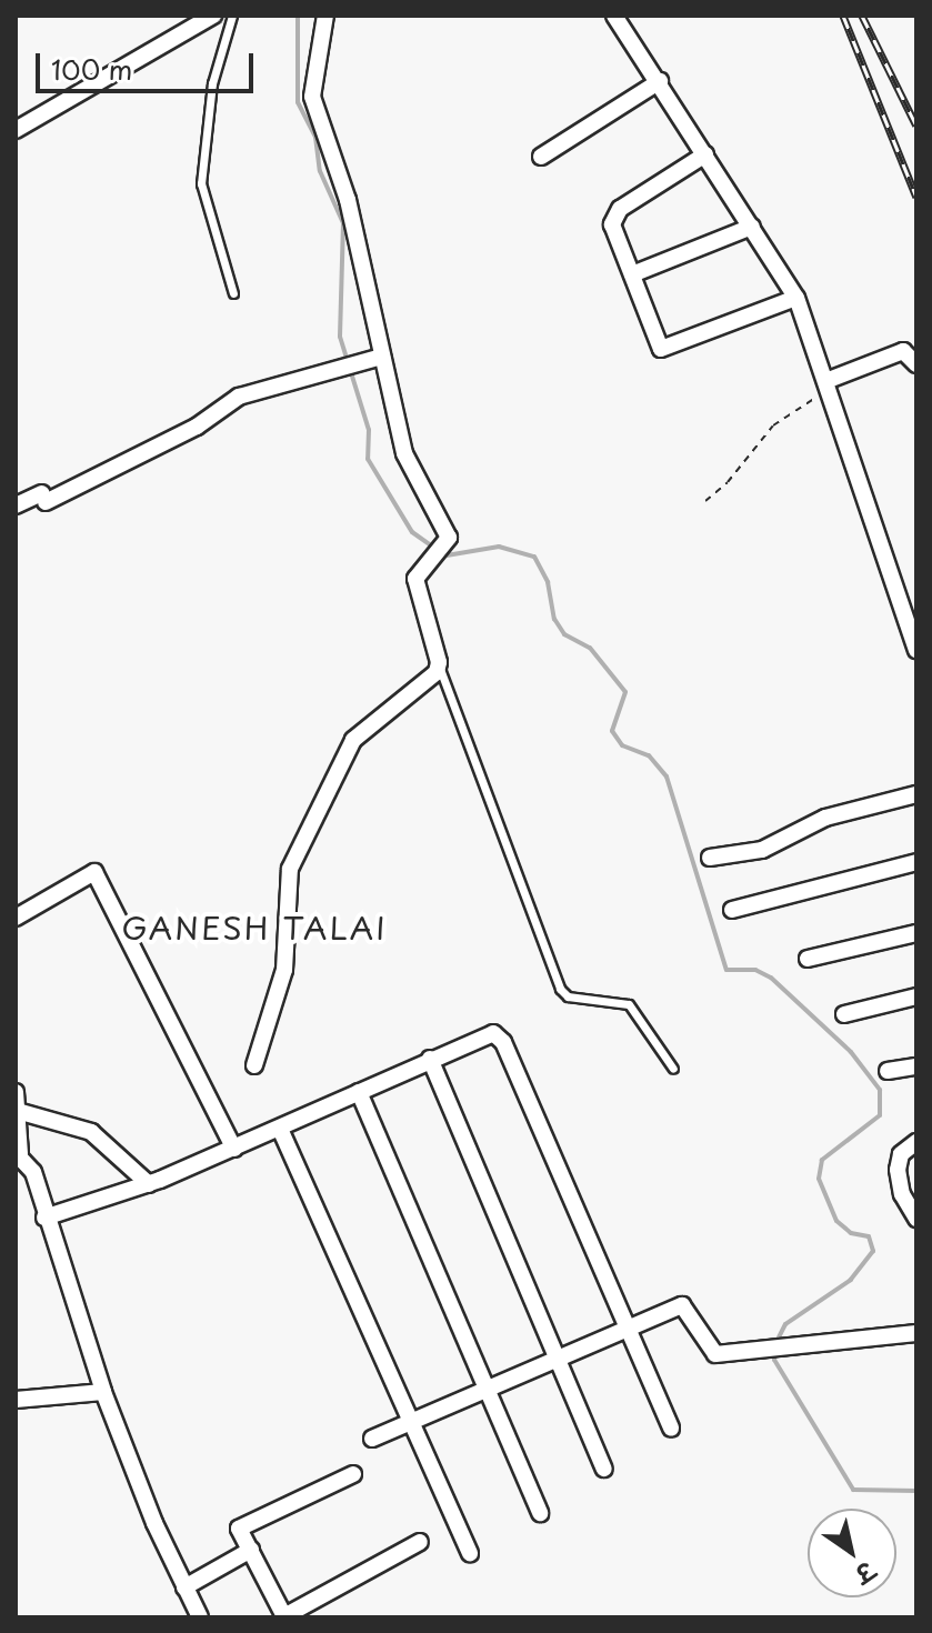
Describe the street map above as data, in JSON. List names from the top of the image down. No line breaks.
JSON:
{"districts":["GANESH TALAI"],"scale_bar":"100 m","north":"bottom right"}
